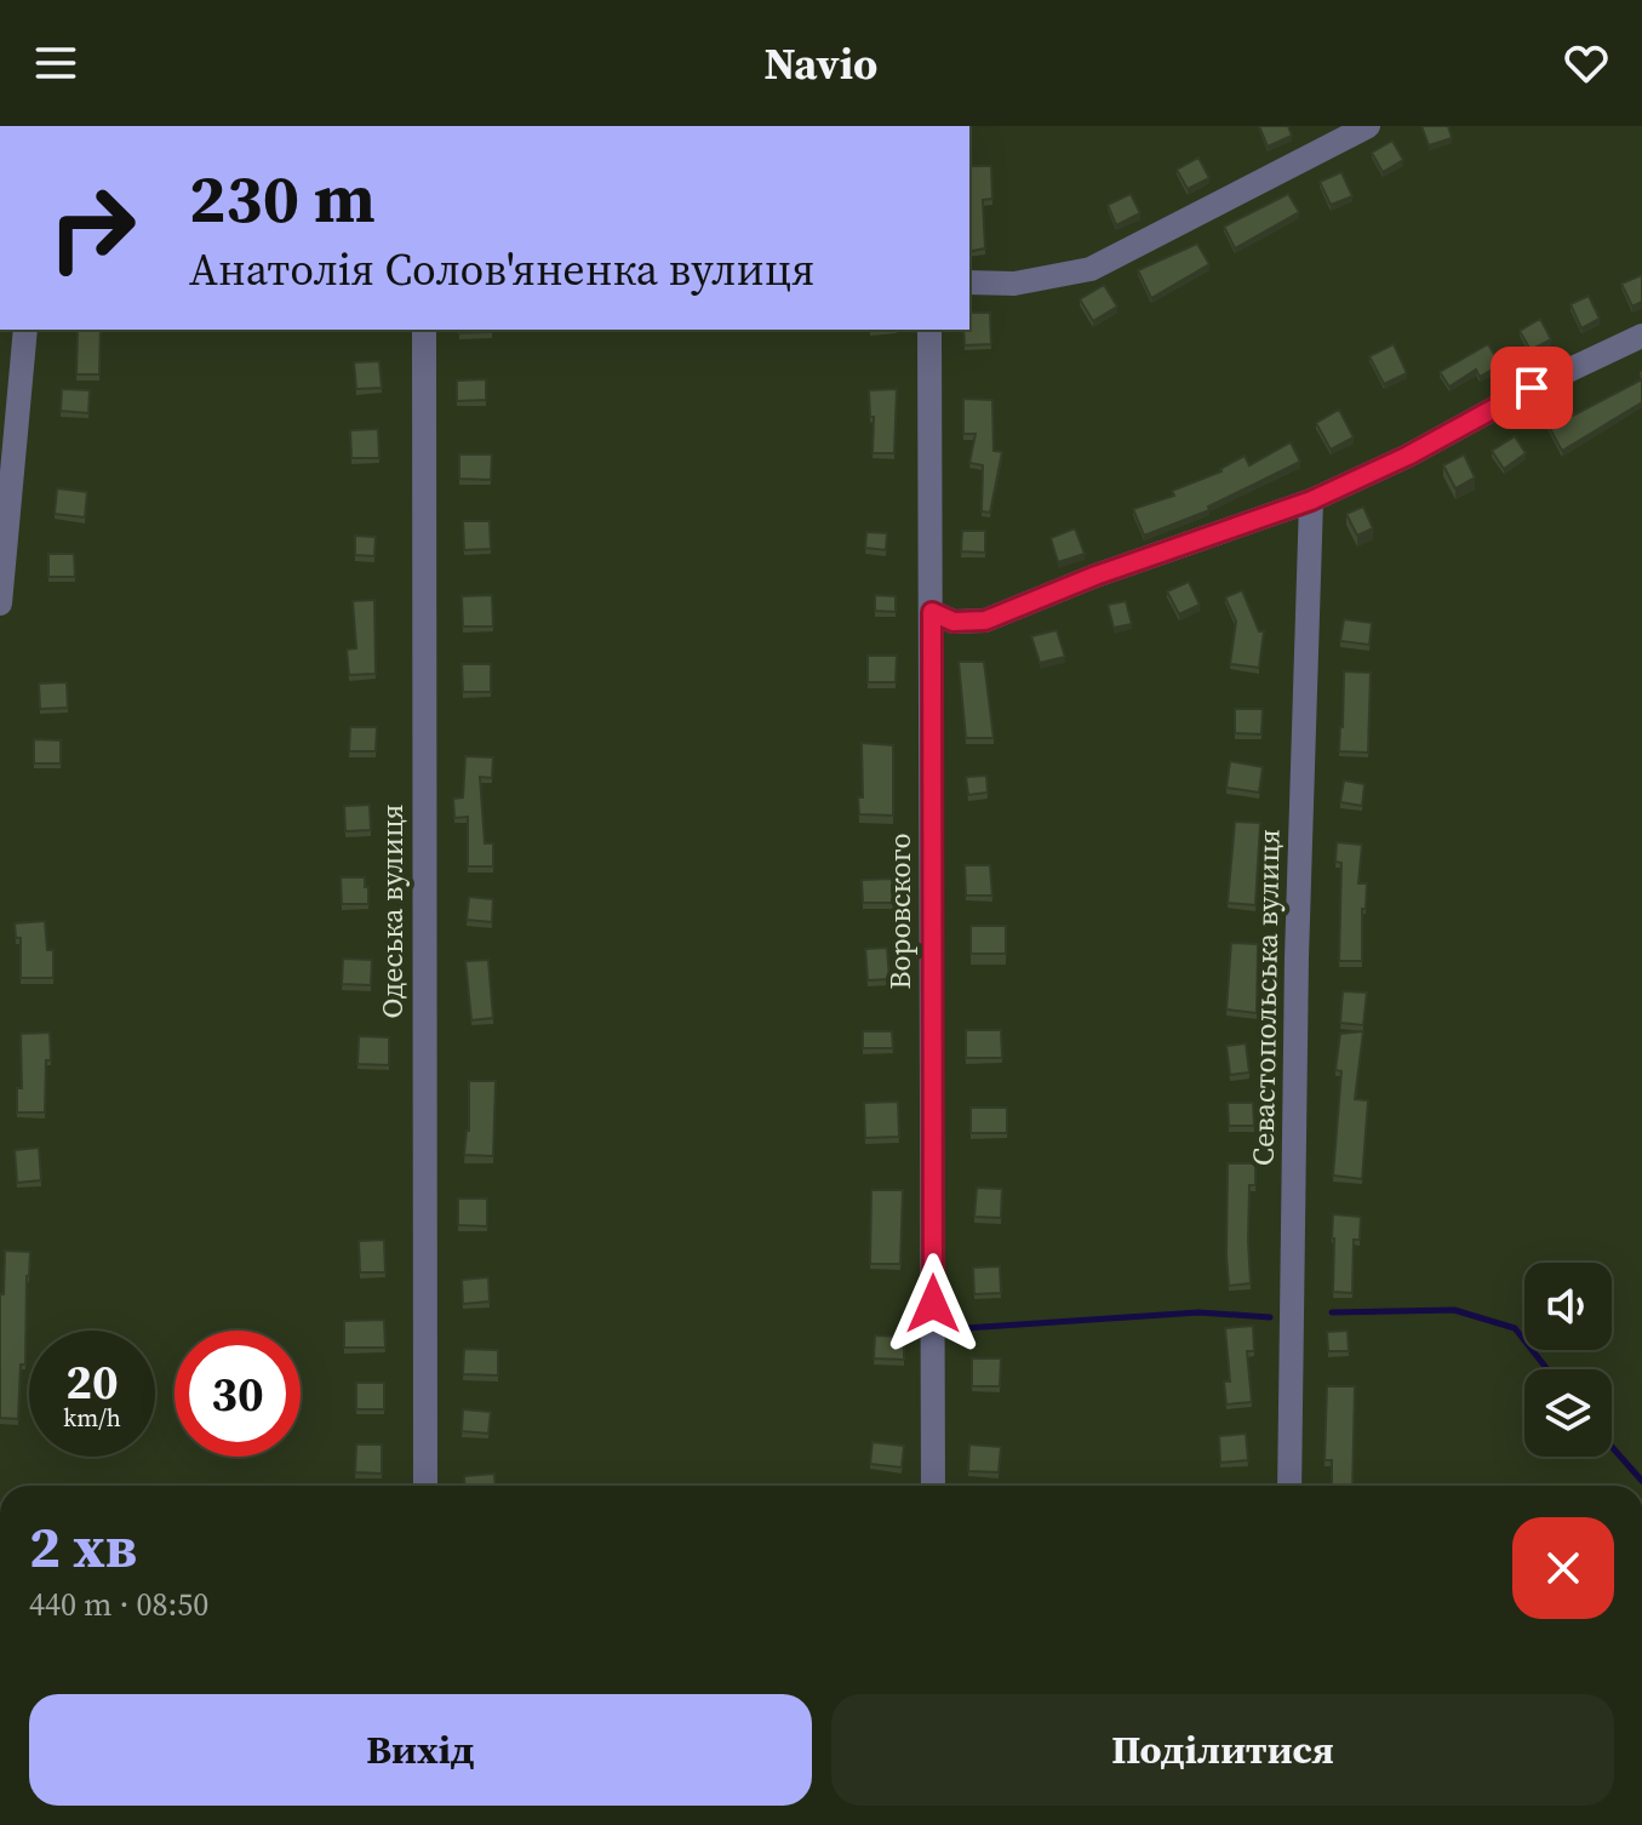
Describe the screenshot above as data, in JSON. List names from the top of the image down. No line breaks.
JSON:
{"streets":{"street":["Одеська вулиця","Воровского","Севастопольська вулиця"]},"page":{"header":"Navio","turn":["230 m","Анатолія Солов'яненка вулиця"],"speed":"20 km/h","limit":"30","heading":["2 хв","440 m · 08:50"],"buttons":["Вихід","Поділитися"]}}
